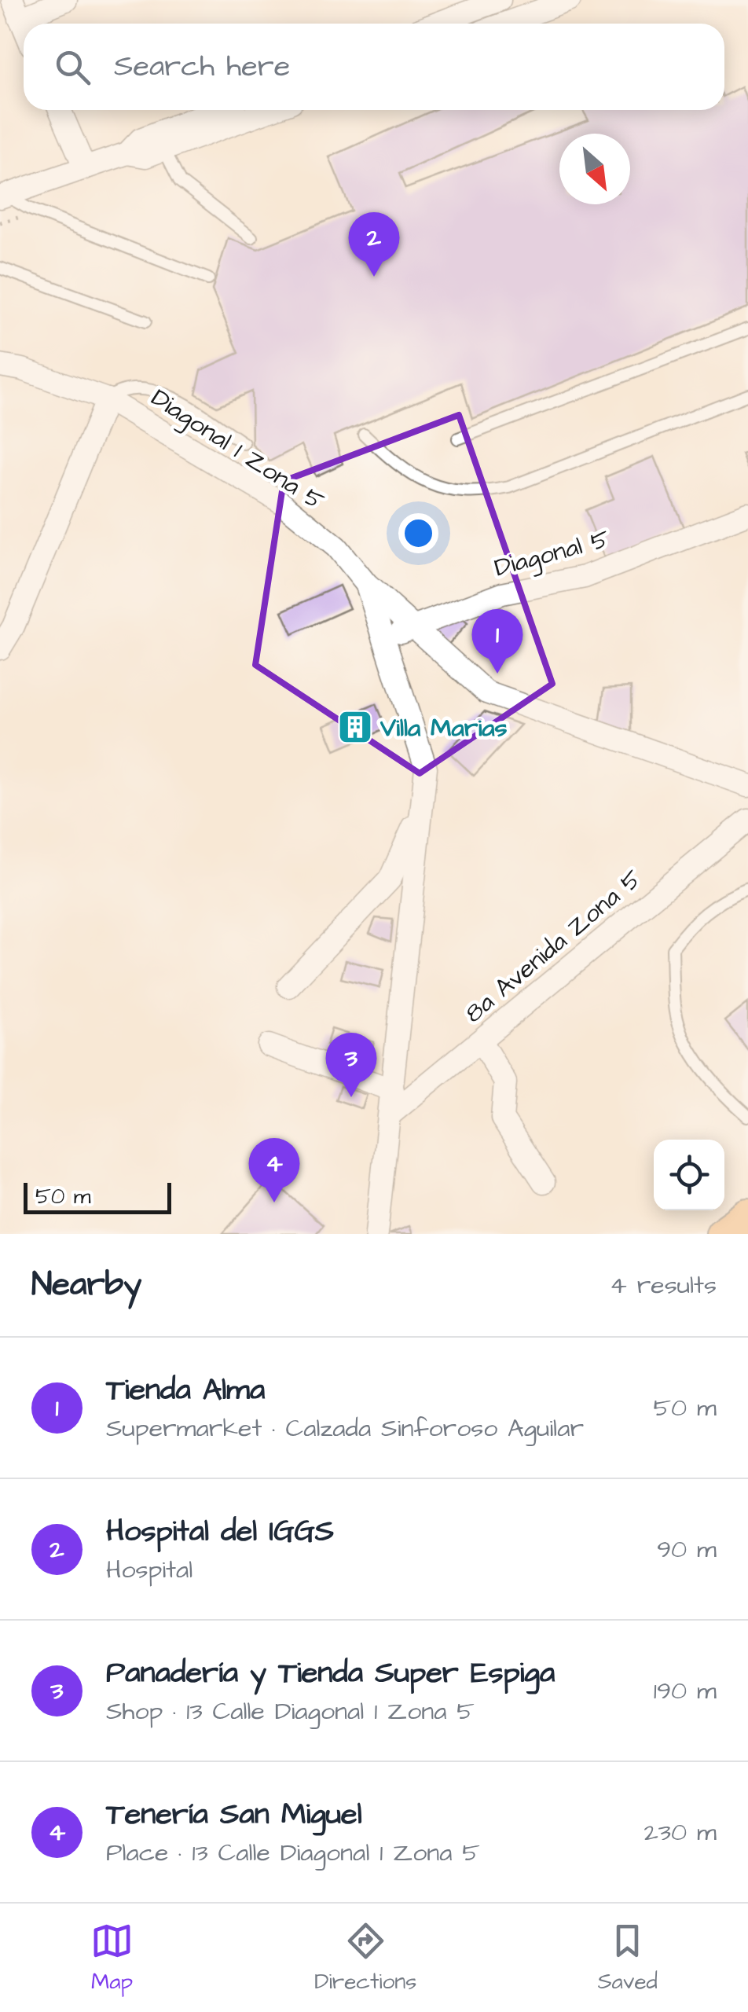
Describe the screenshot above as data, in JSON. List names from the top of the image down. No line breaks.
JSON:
{"streets":{"street":["Diagonal 1 Zona 5","Diagonal 5","8a Avenida Zona 5"]},"places":{"building":["Villa Marias"]},"scale_bar":"50 m","north":"bottom right","page":{"search":"Search here","pins":["2","1","3","4"],"scale":"50 m","heading":["Nearby","4 results"],"list":[{"mark":"1","name":"Tienda Alma","note":"Supermarket · Calzada Sinforoso Aguilar","value":"50 m"},{"mark":"2","name":"Hospital del IGGS","note":"Hospital","value":"90 m"},{"mark":"3","name":"Panadería y Tienda Super Espiga","note":"Shop · 13 Calle Diagonal 1 Zona 5","value":"190 m"},{"mark":"4","name":"Tenería San Miguel","note":"Place · 13 Calle Diagonal 1 Zona 5","value":"230 m"}],"nav":["Map","Directions","Saved"]}}
